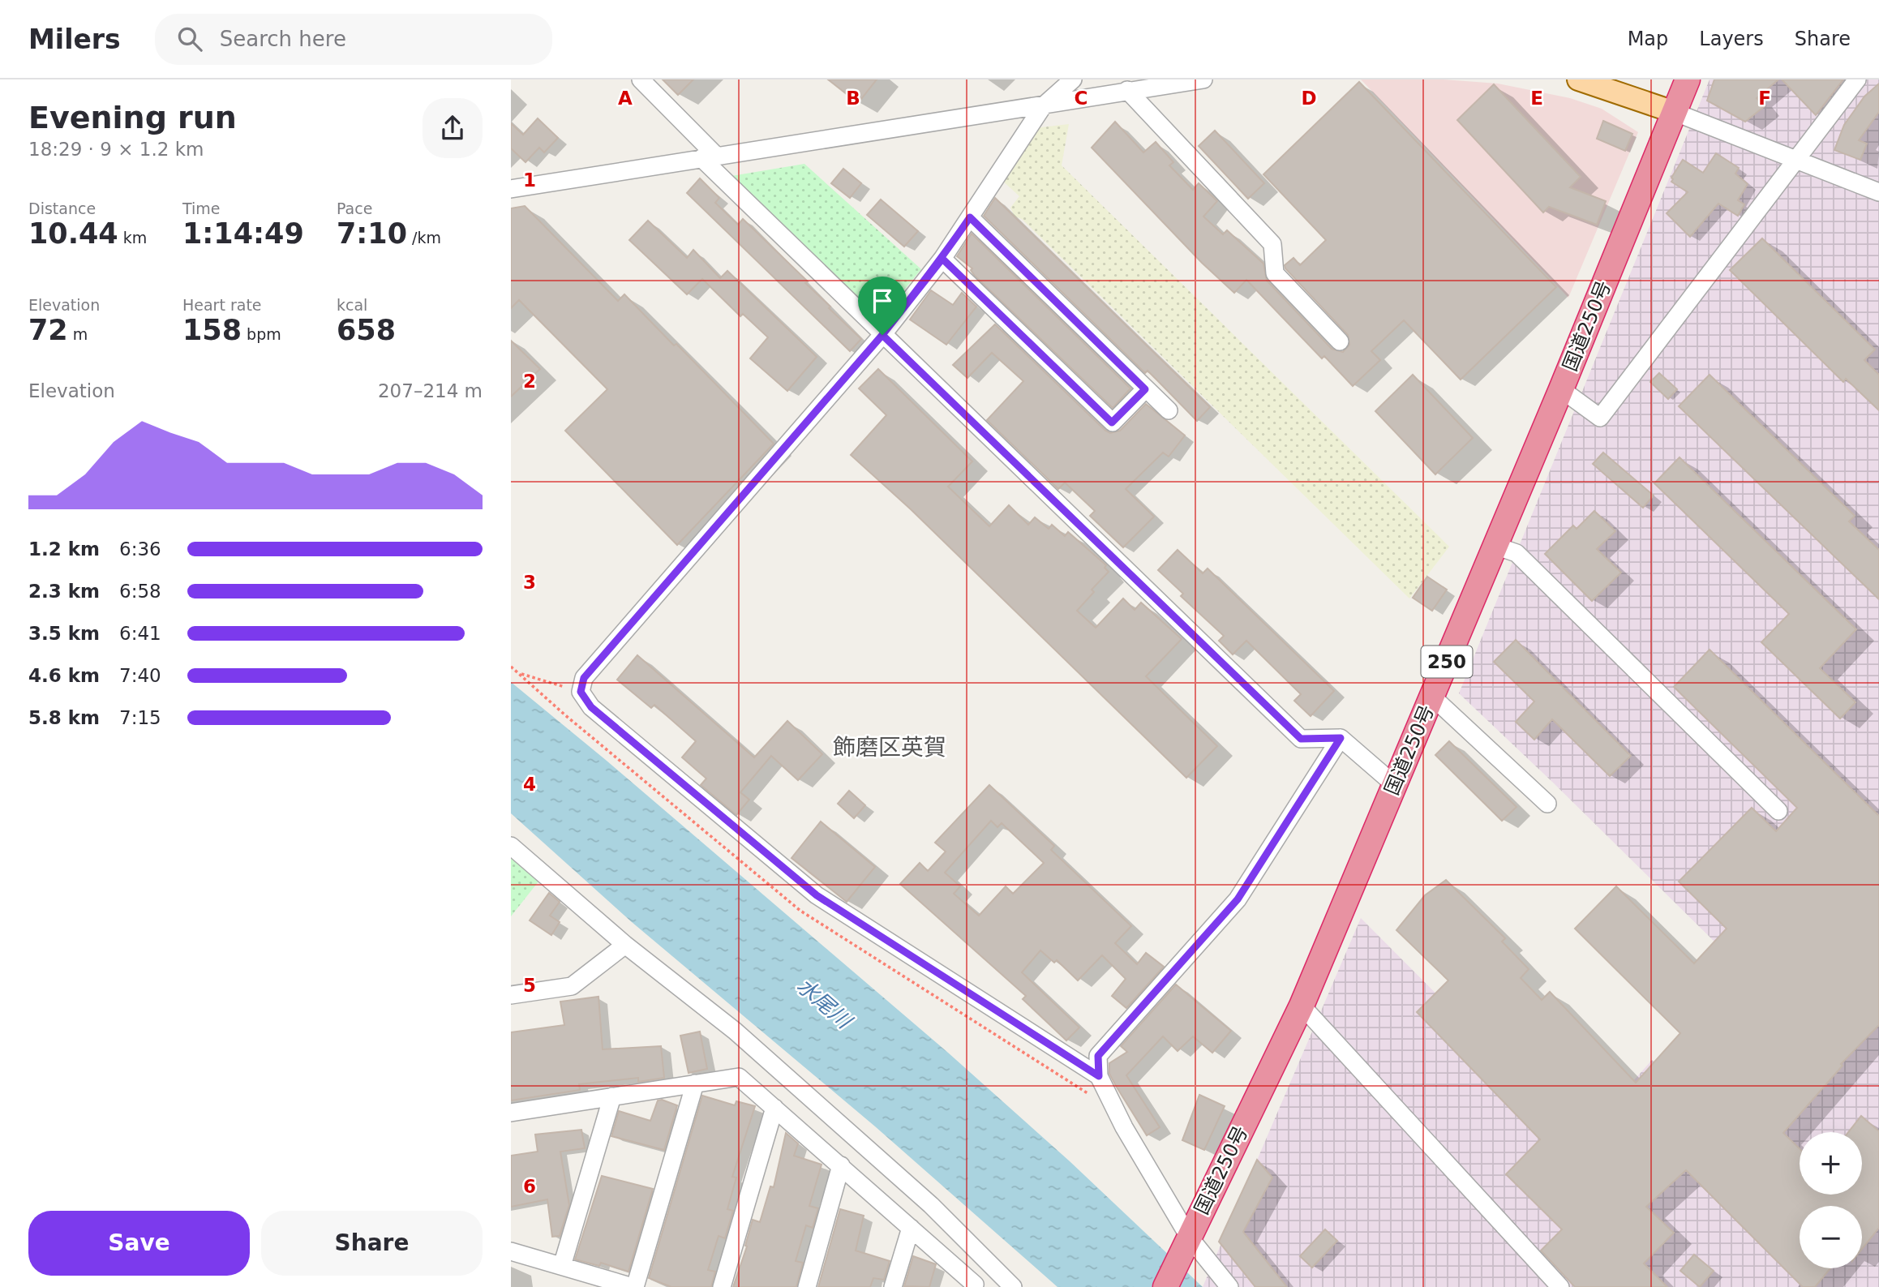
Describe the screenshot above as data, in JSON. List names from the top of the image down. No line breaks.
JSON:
{"streets":{"highway":["国道250号","250"]},"districts":["飾磨区英賀"],"water":["水尾川"],"page":{"header":"Milers","search":"Search here","nav":["Map","Layers","Share"],"heading":["Evening run","18:29 · 9 × 1.2 km"],"stats":[["Distance","10.44 km"],["Time","1:14:49"],["Pace","7:10 /km"],["Elevation","72 m"],["Heart rate","158 bpm"],["kcal","658"]],"chart":["Elevation","207–214 m"],"list":[{"name":"1.2 km","note":"6:36"},{"name":"2.3 km","note":"6:58"},{"name":"3.5 km","note":"6:41"},{"name":"4.6 km","note":"7:40"},{"name":"5.8 km","note":"7:15"}],"map_buttons":["+","−"],"buttons":["Save","Share"]},"grid":{"columns":["A","B","C","D","E","F"],"rows":["1","2","3","4","5","6"]}}
